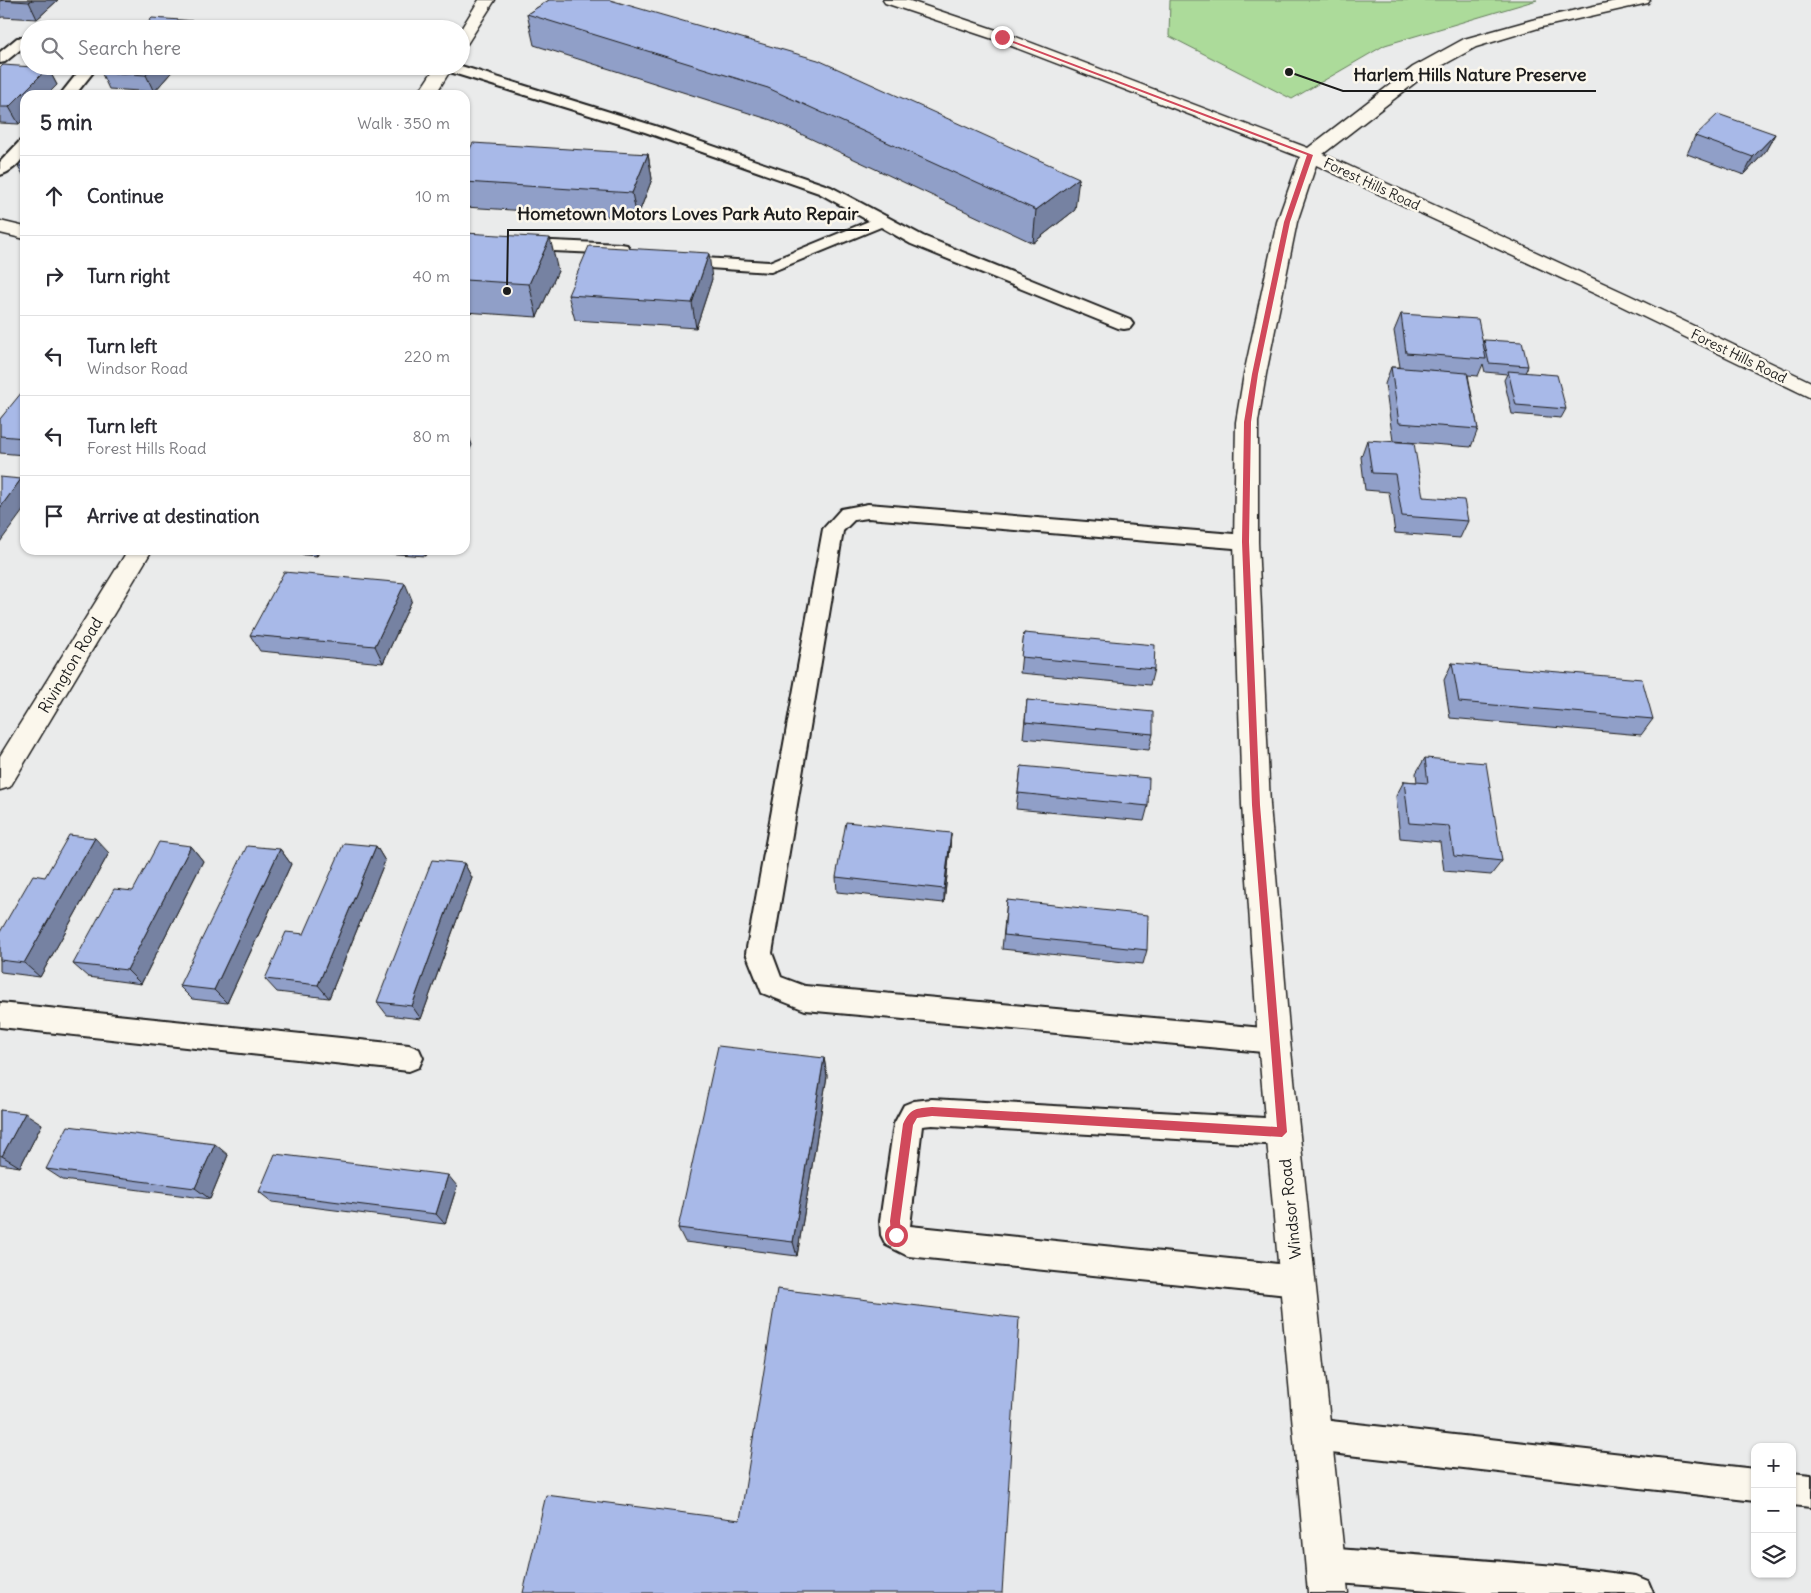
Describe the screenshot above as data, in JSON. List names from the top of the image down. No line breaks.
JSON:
{"streets":{"street":["Forest Hills Road","Rivington Road","Windsor Road"]},"crossings":[["Forest Hills Road","Windsor Road"]],"places":["Harlem Hills Nature Preserve","Hometown Motors Loves Park Auto Repair"],"page":{"search":"Search here","heading":["5 min","Walk · 350 m"],"list":[["Continue","10 m"],["Turn right","40 m"],["Turn left","Windsor Road","220 m"],["Turn left","Forest Hills Road","80 m"],"Arrive at destination"],"map_buttons":["+","−"]}}
